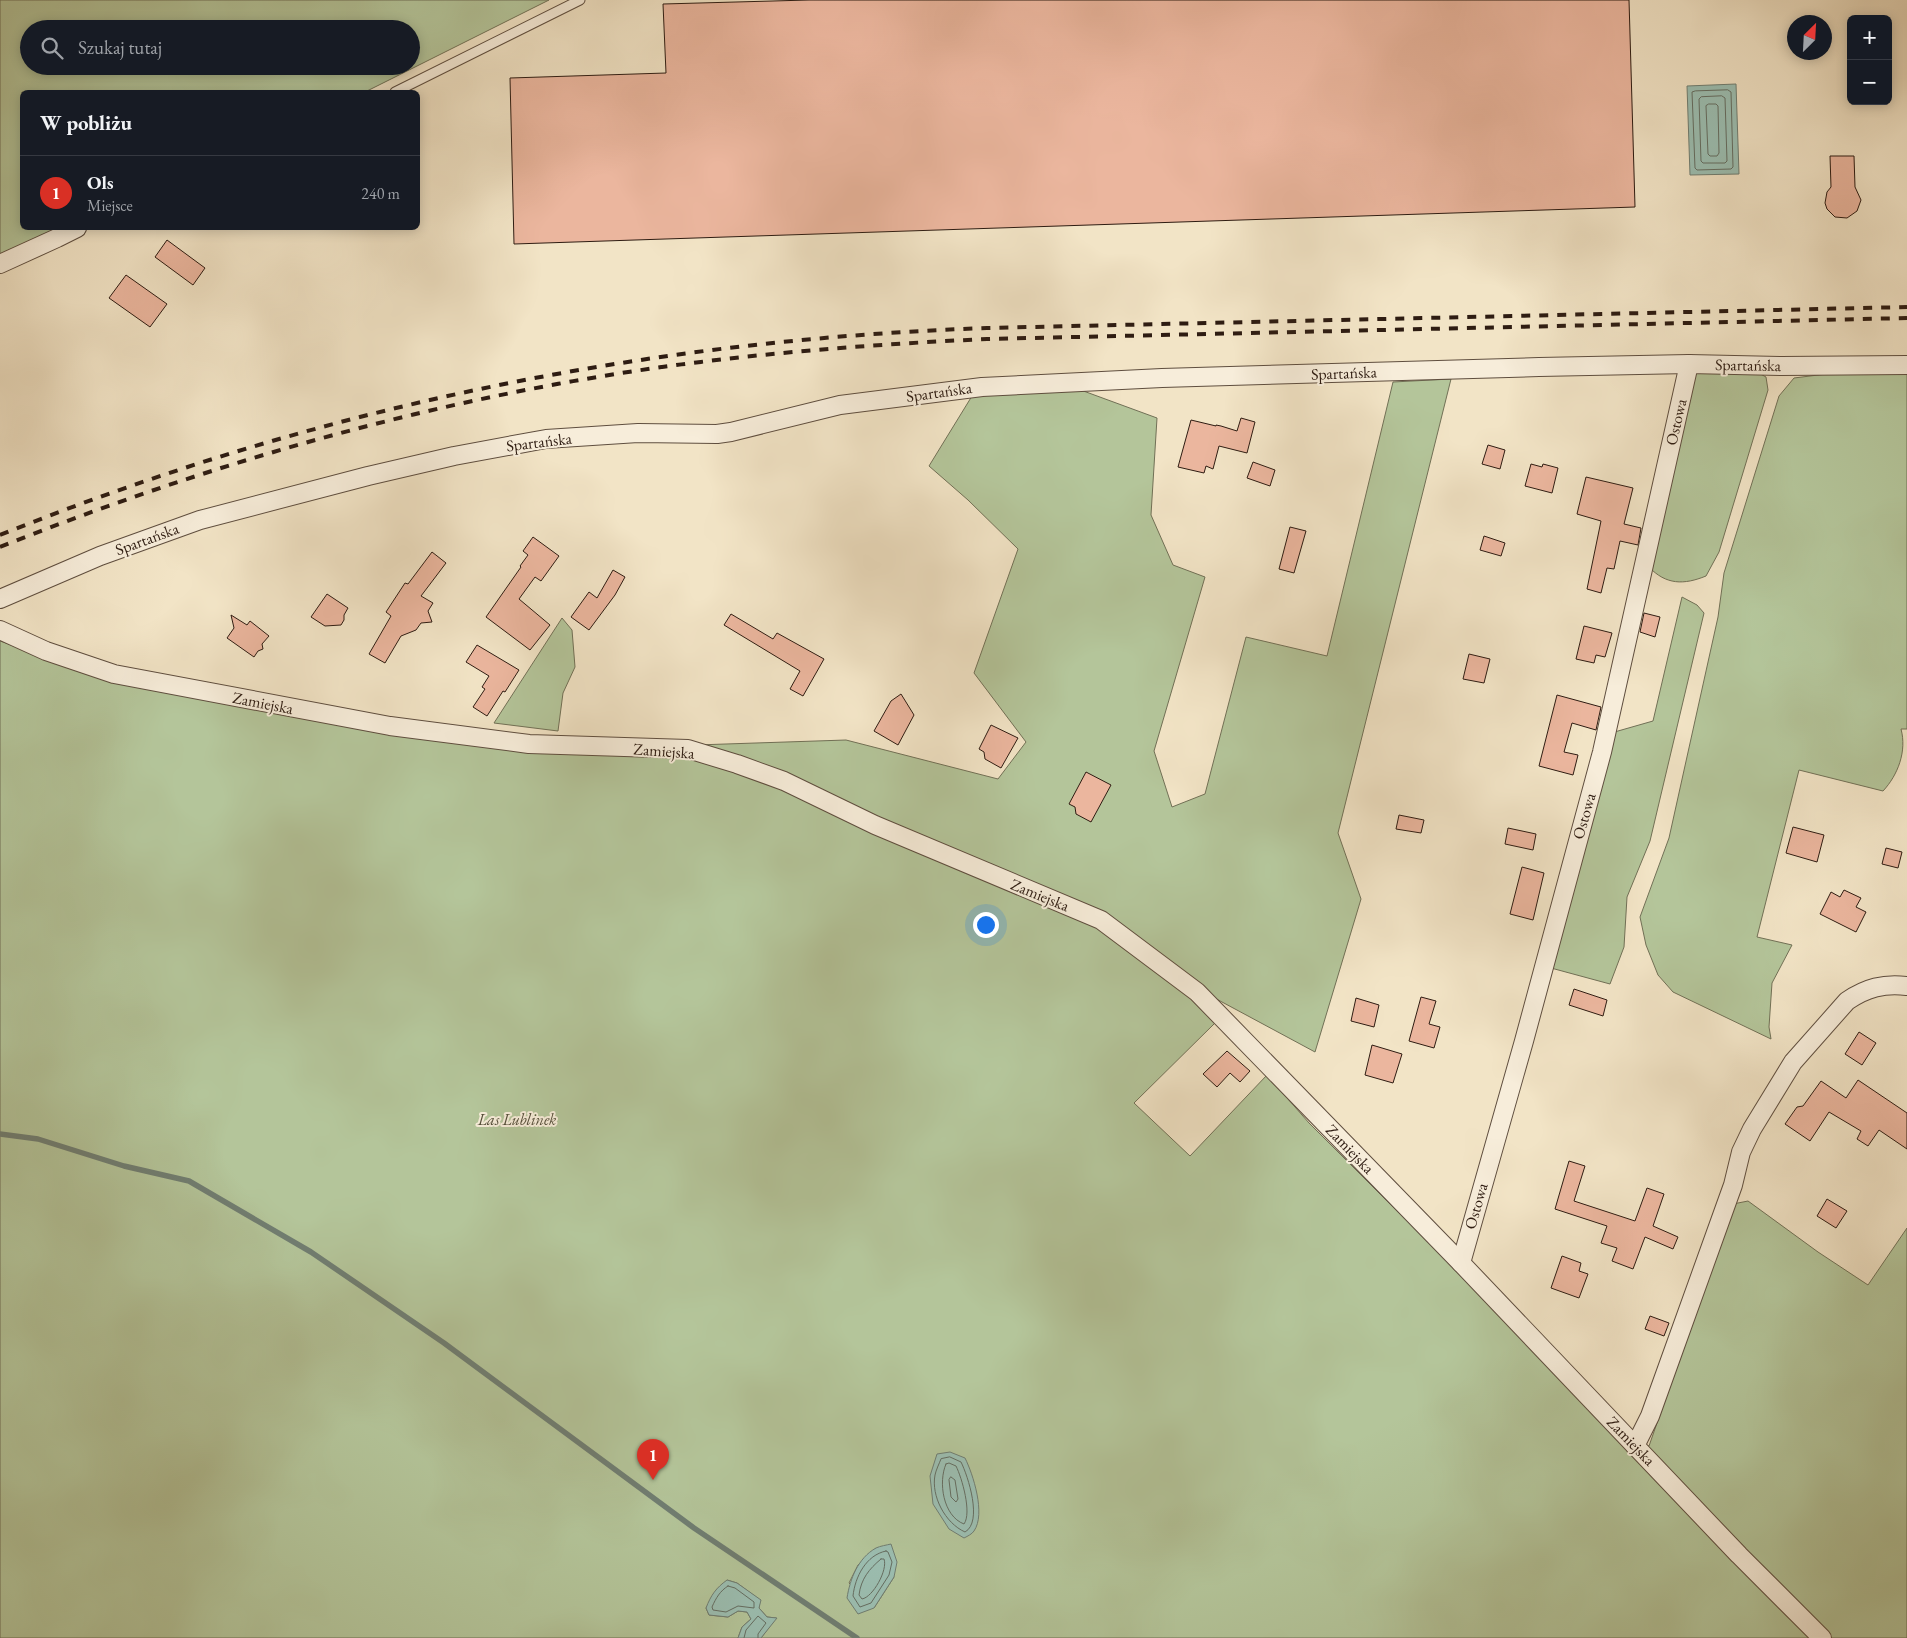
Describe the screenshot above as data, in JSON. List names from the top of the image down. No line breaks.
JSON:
{"streets":{"street":["Spartańska","Ostowa","Zamiejska"]},"crossings":[["Spartańska","Ostowa"],["Ostowa","Zamiejska"]],"parks":["Las Lublinek"],"north":"top right","page":{"map_buttons":["+","−"],"search":"Szukaj tutaj","heading":"W pobliżu","list":[{"mark":"1","name":"Ols","note":"Miejsce","value":"240 m"}],"pins":"1"}}
